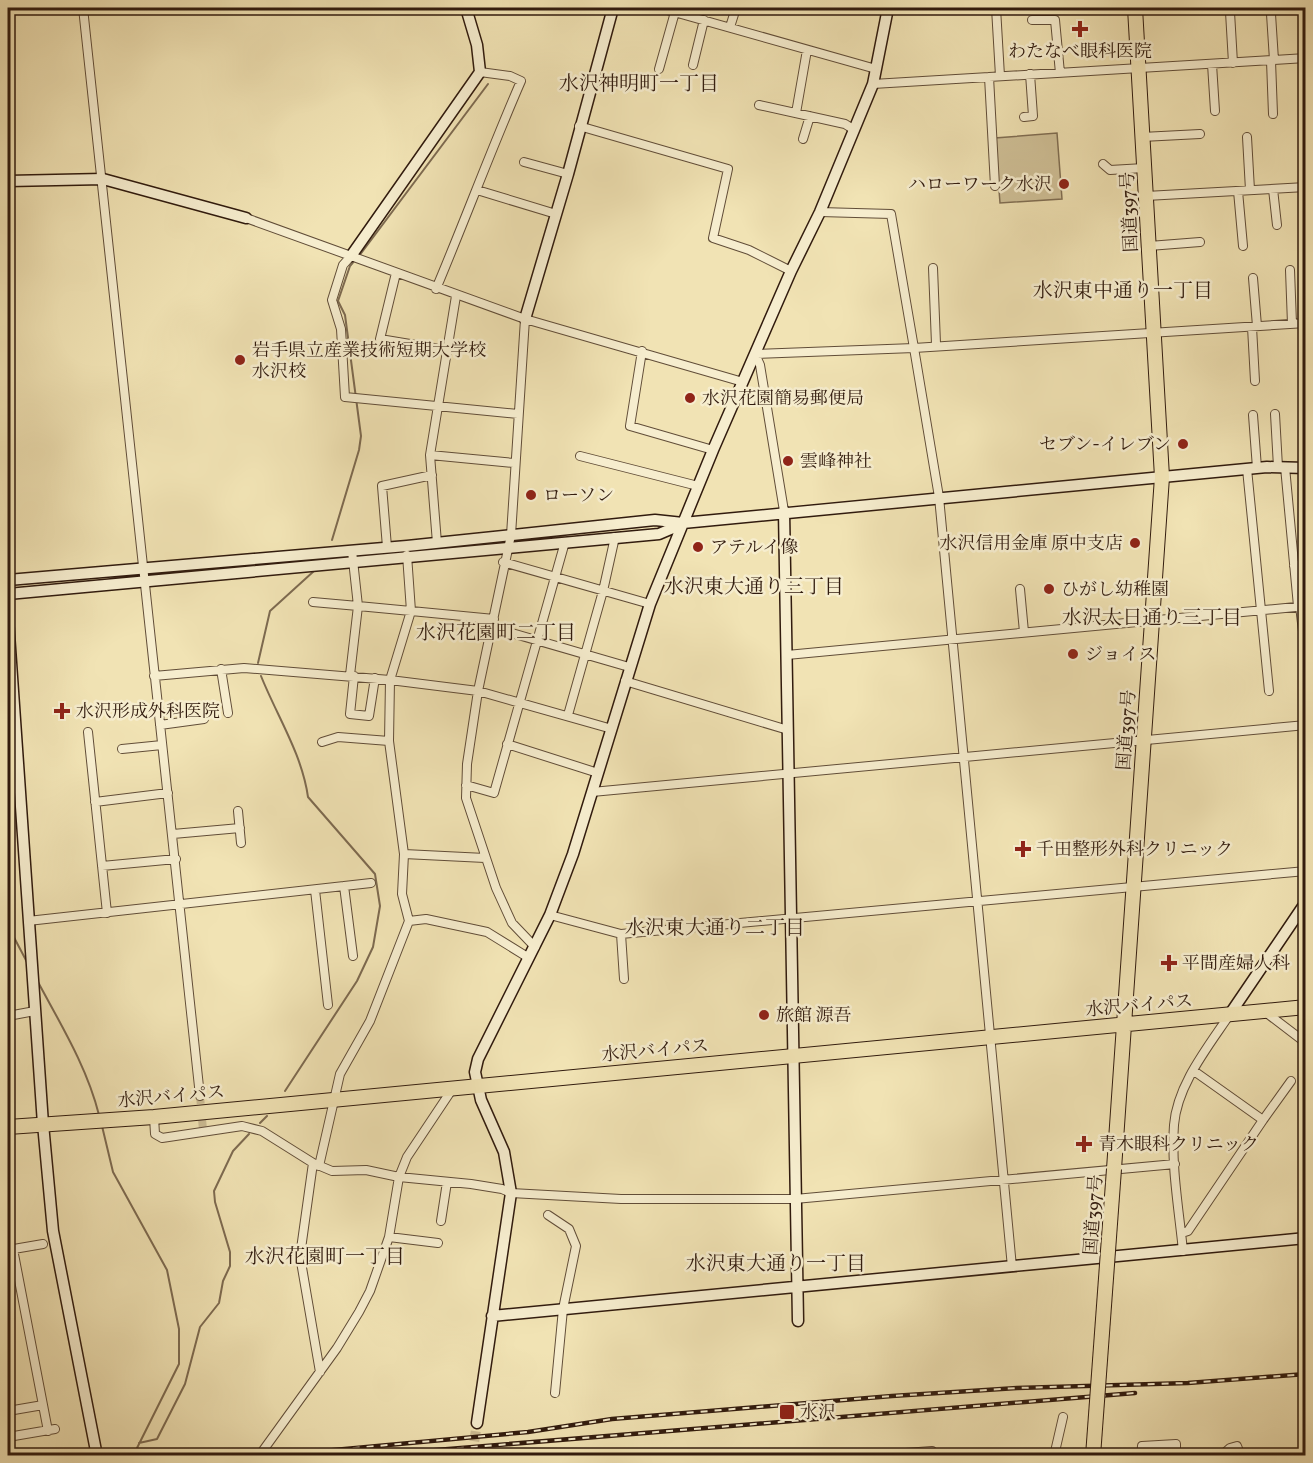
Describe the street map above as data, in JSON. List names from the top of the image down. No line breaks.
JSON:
{"streets":{"highway":["国道397号","水沢バイパス"]},"crossings":[["国道397号","水沢バイパス"]],"districts":["水沢神明町一丁目","水沢東中通り一丁目","水沢東大通り三丁目","水沢太日通り三丁目","水沢花園町二丁目","水沢東大通り二丁目","水沢花園町一丁目","水沢東大通り一丁目"],"places":{"health":["わたなべ眼科医院","水沢形成外科医院","千田整形外科クリニック","平間産婦人科","青木眼科クリニック"],"other":["ハローワーク水沢","岩手県立産業技術短期大学校 水沢校","水沢花園簡易郵便局","セブン-イレブン","雲峰神社","ローソン","水沢信用金庫 原中支店","アテルイ像","ひがし幼稚園","ジョイス","旅館 源吾"],"transit":["水沢"]}}
